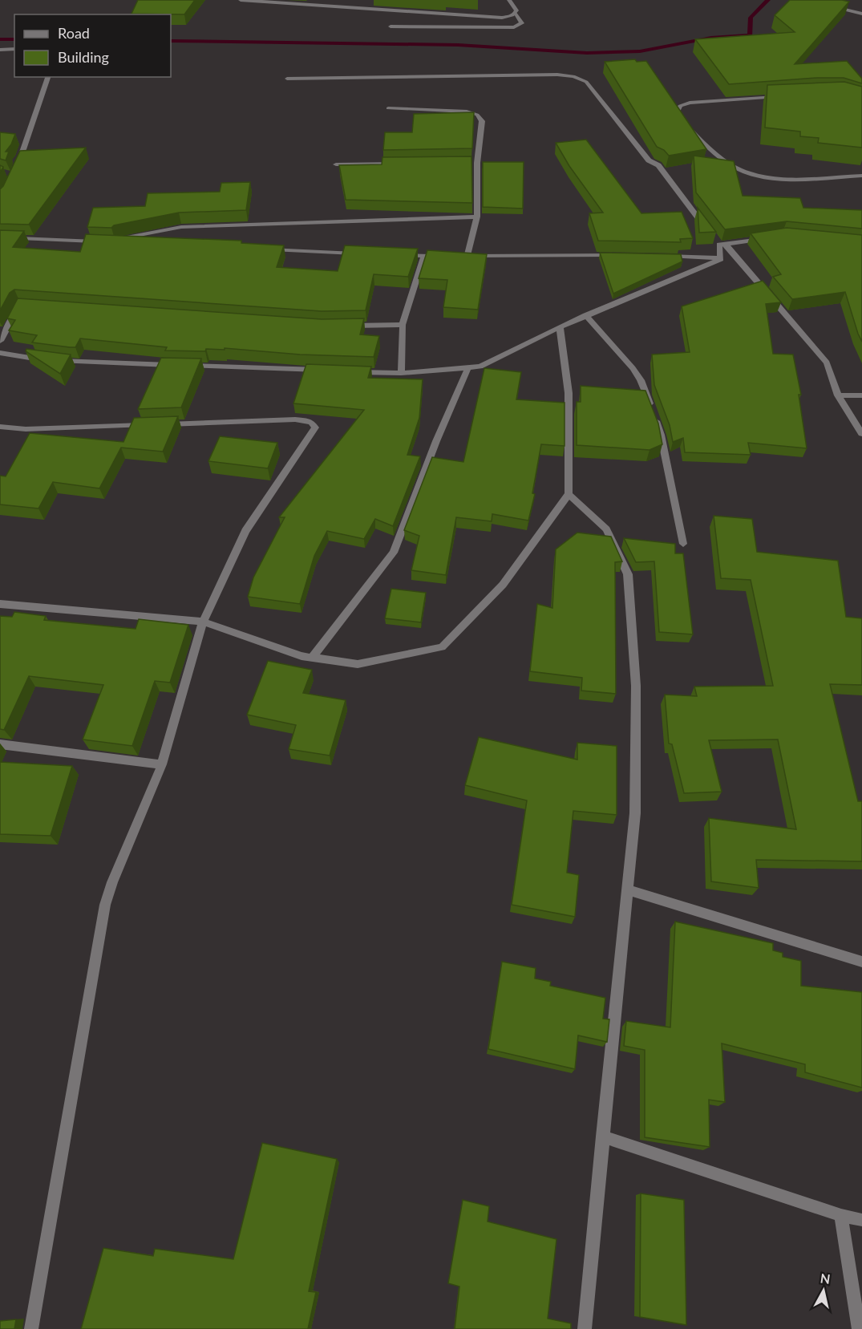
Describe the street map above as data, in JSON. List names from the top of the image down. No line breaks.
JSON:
{"legend":["Road","Building"],"north":"top"}
